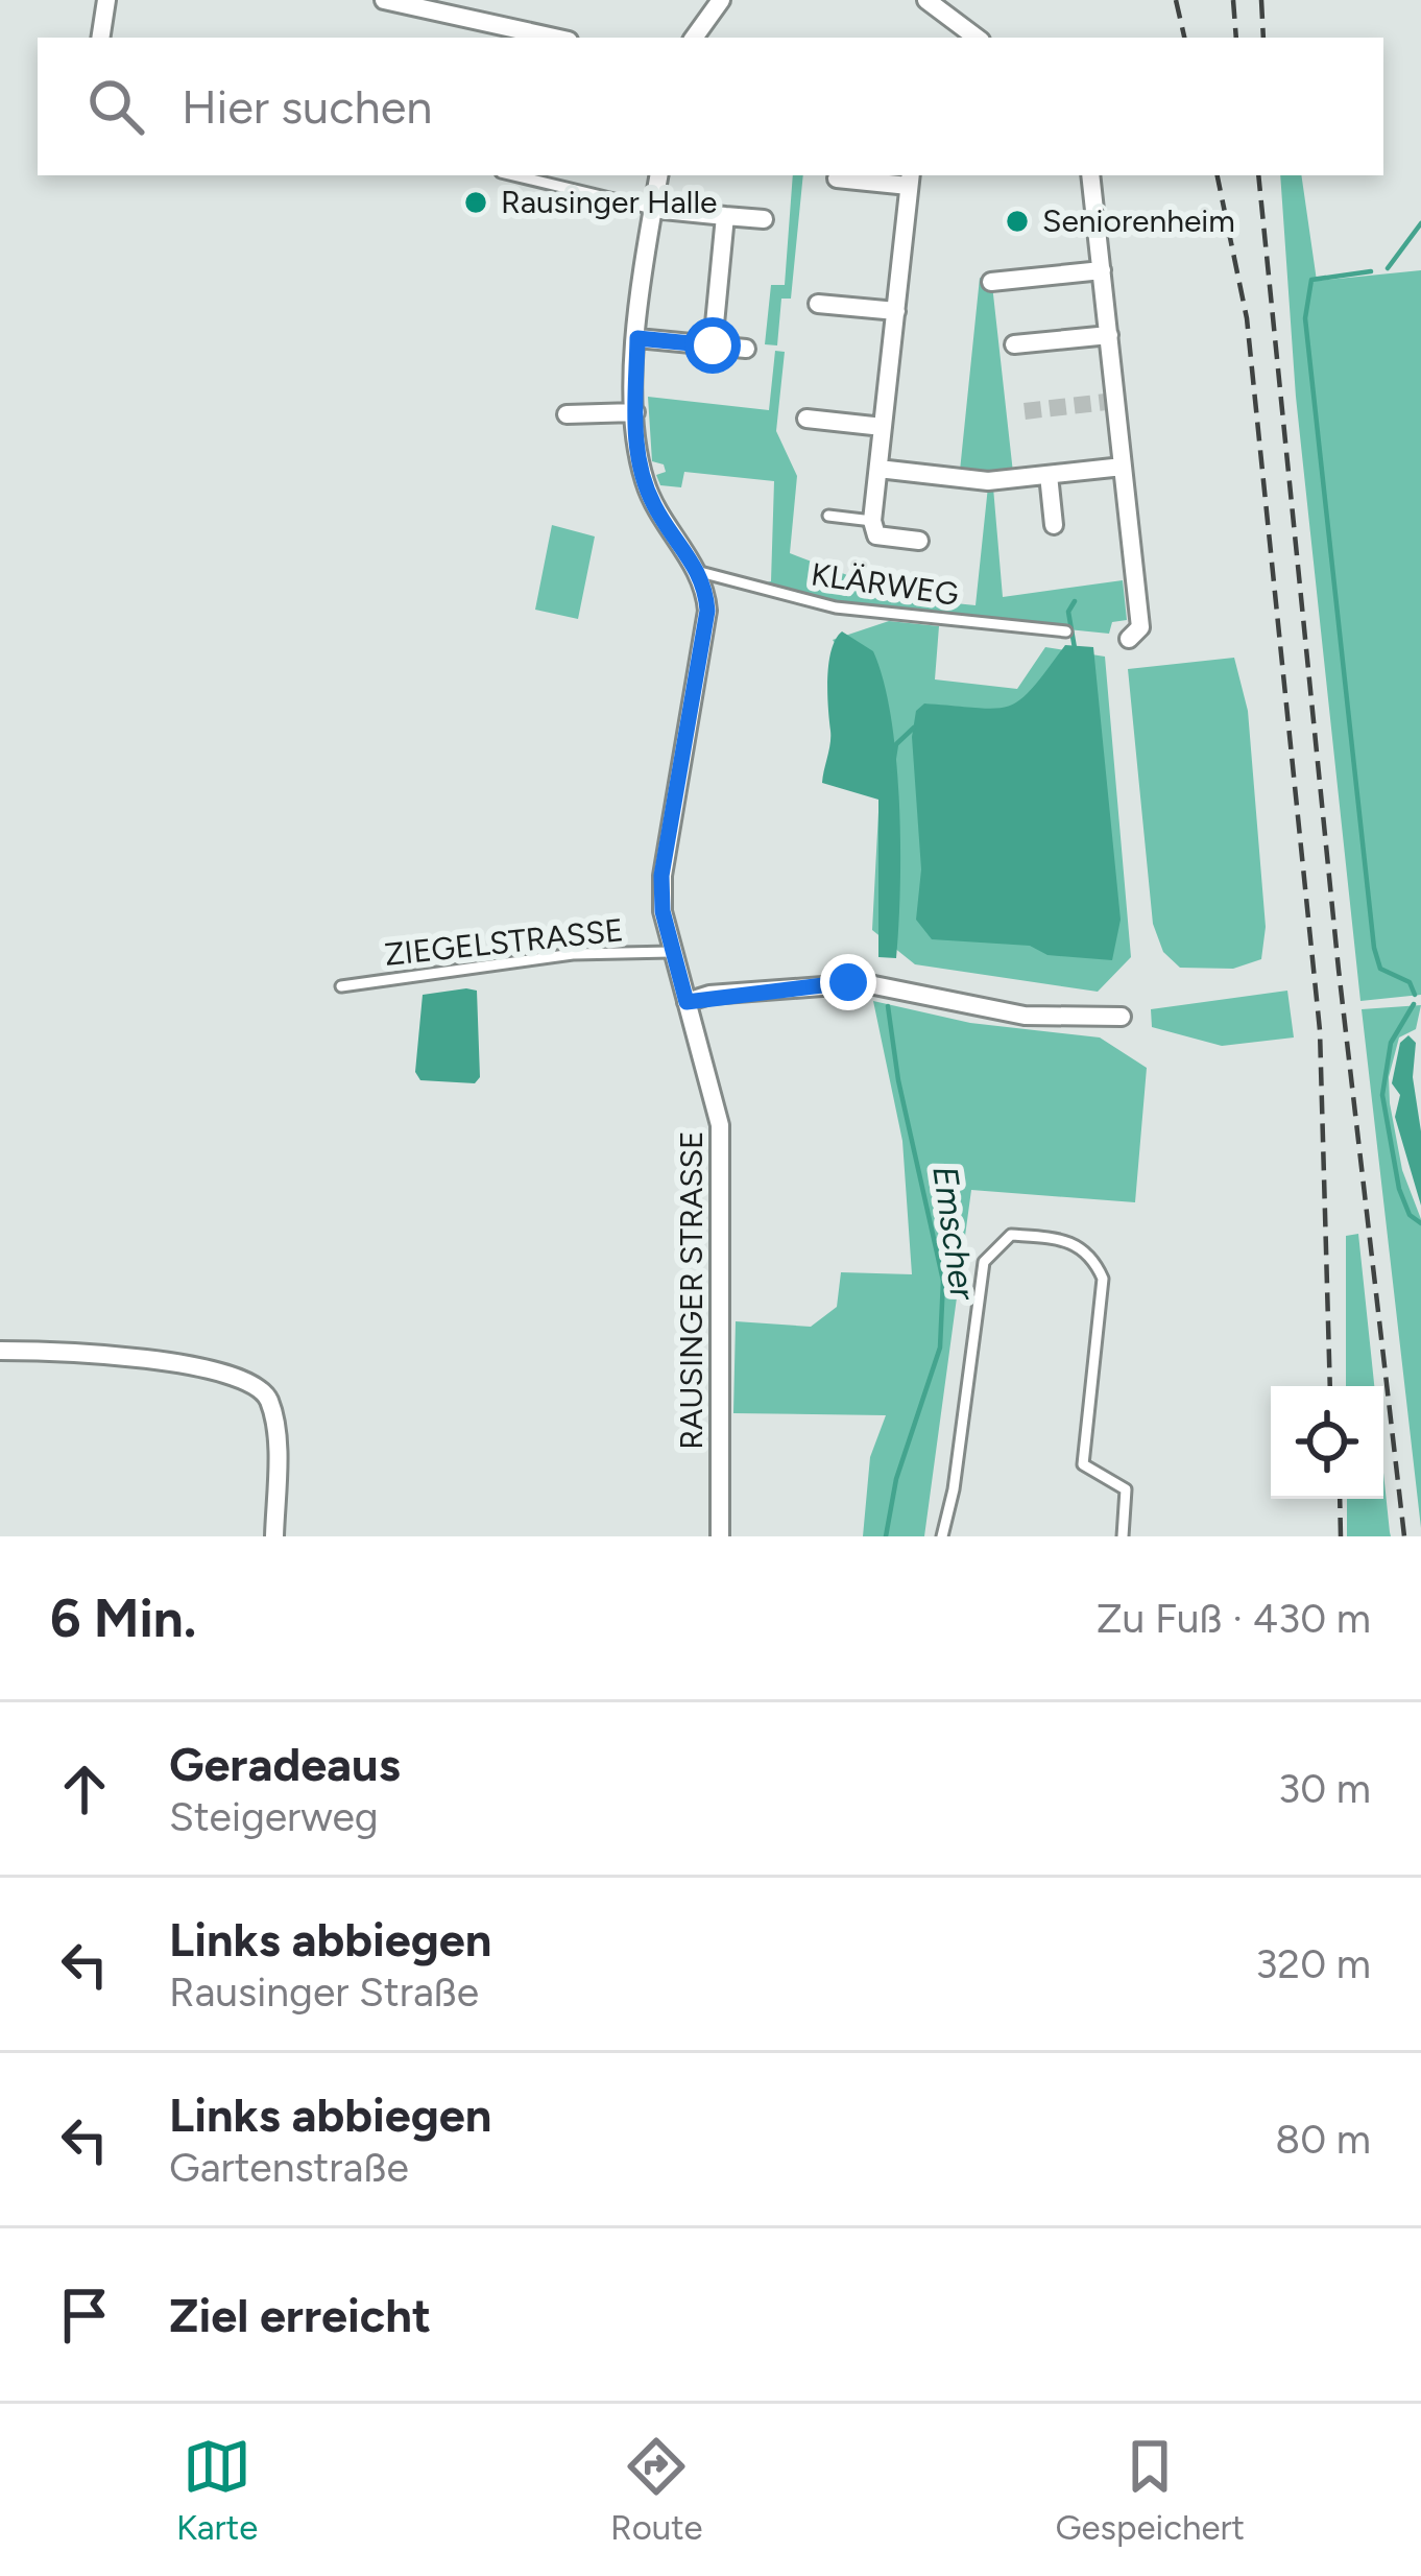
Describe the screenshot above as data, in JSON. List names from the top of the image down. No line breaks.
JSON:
{"streets":{"street":["RAUSINGER STRASSE"],"lane":["KLÄRWEG","ZIEGELSTRASSE"]},"crossings":[["KLÄRWEG","RAUSINGER STRASSE"],["ZIEGELSTRASSE","RAUSINGER STRASSE"]],"water":["Emscher"],"places":["Rausinger Halle","Seniorenheim"],"page":{"search":"Hier suchen","heading":["6 Min.","Zu Fuß · 430 m"],"list":[["Geradeaus","Steigerweg","30 m"],["Links abbiegen","Rausinger Straße","320 m"],["Links abbiegen","Gartenstraße","80 m"],"Ziel erreicht"],"nav":["Karte","Route","Gespeichert"]}}
